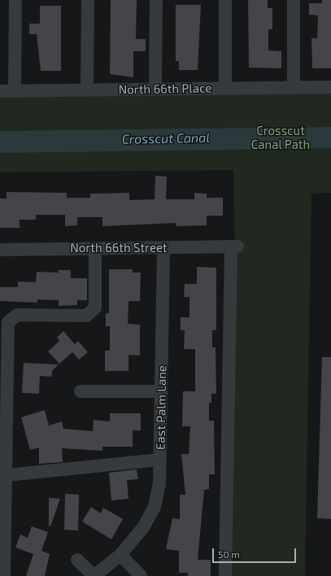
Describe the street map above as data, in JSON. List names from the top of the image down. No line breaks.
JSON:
{"streets":{"street":["North 66th Place","North 66th Street","East Palm Lane"]},"crossings":[["North 66th Street","East Palm Lane"]],"water":["Crosscut Canal"],"parks":["Crosscut Canal Path"],"scale_bar":"50 m"}
